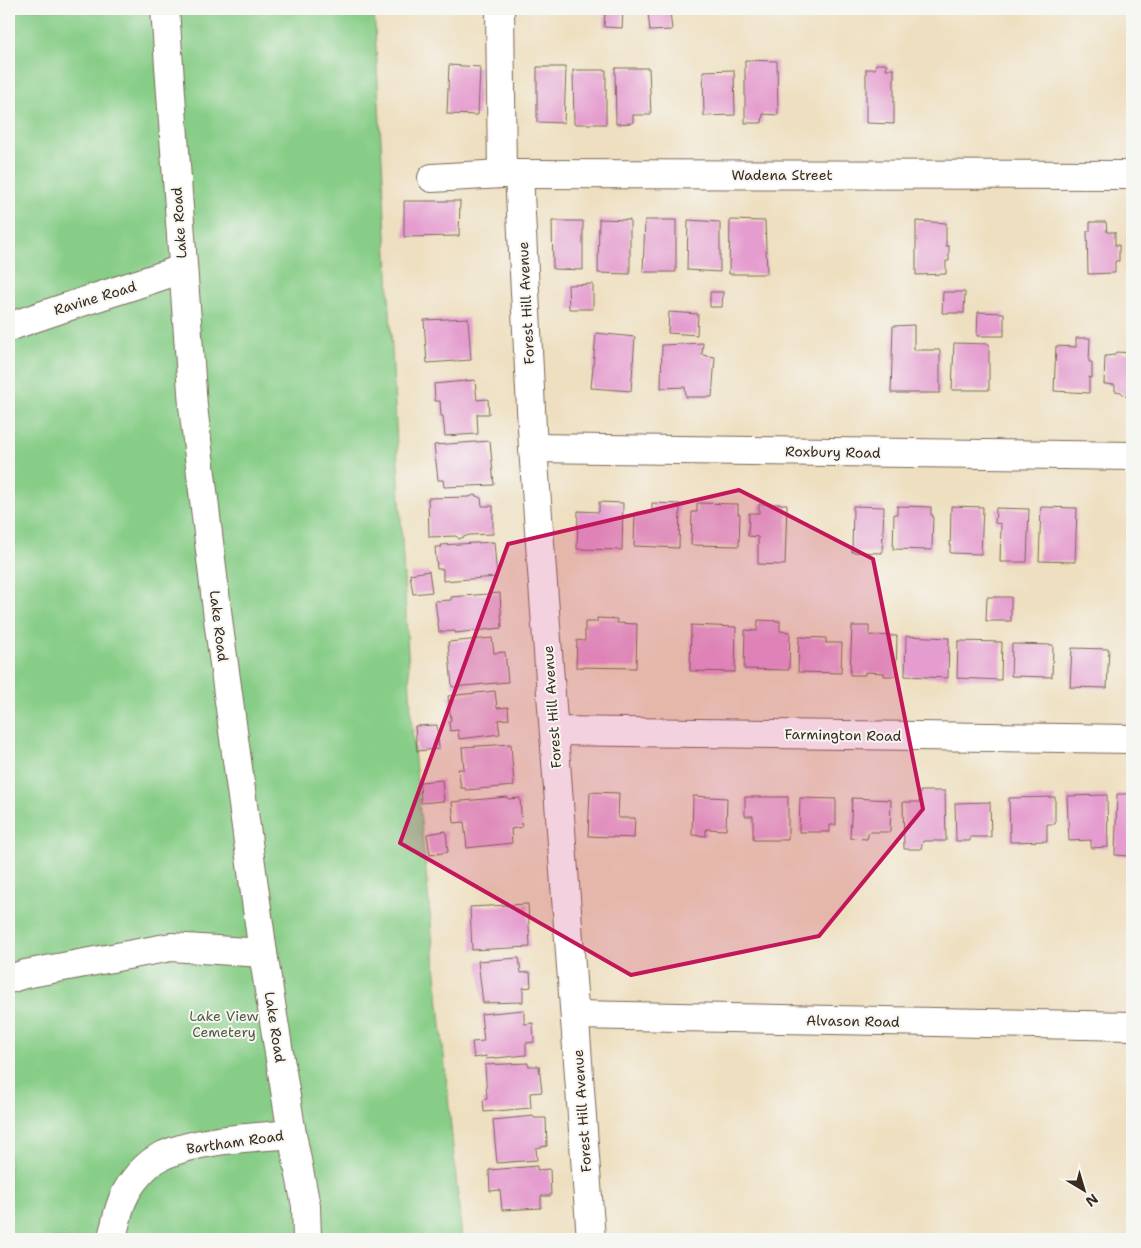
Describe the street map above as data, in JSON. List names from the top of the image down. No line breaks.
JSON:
{"streets":{"street":["Wadena Street","Lake Road","Ravine Road","Forest Hill Avenue","Roxbury Road","Farmington Road","Alvason Road","Bartham Road"]},"crossings":[["Wadena Street","Forest Hill Avenue"],["Lake Road","Ravine Road"],["Lake Road","Bartham Road"],["Forest Hill Avenue","Roxbury Road"],["Forest Hill Avenue","Farmington Road"],["Forest Hill Avenue","Alvason Road"]],"parks":["Lake View Cemetery"],"north":"bottom right"}
